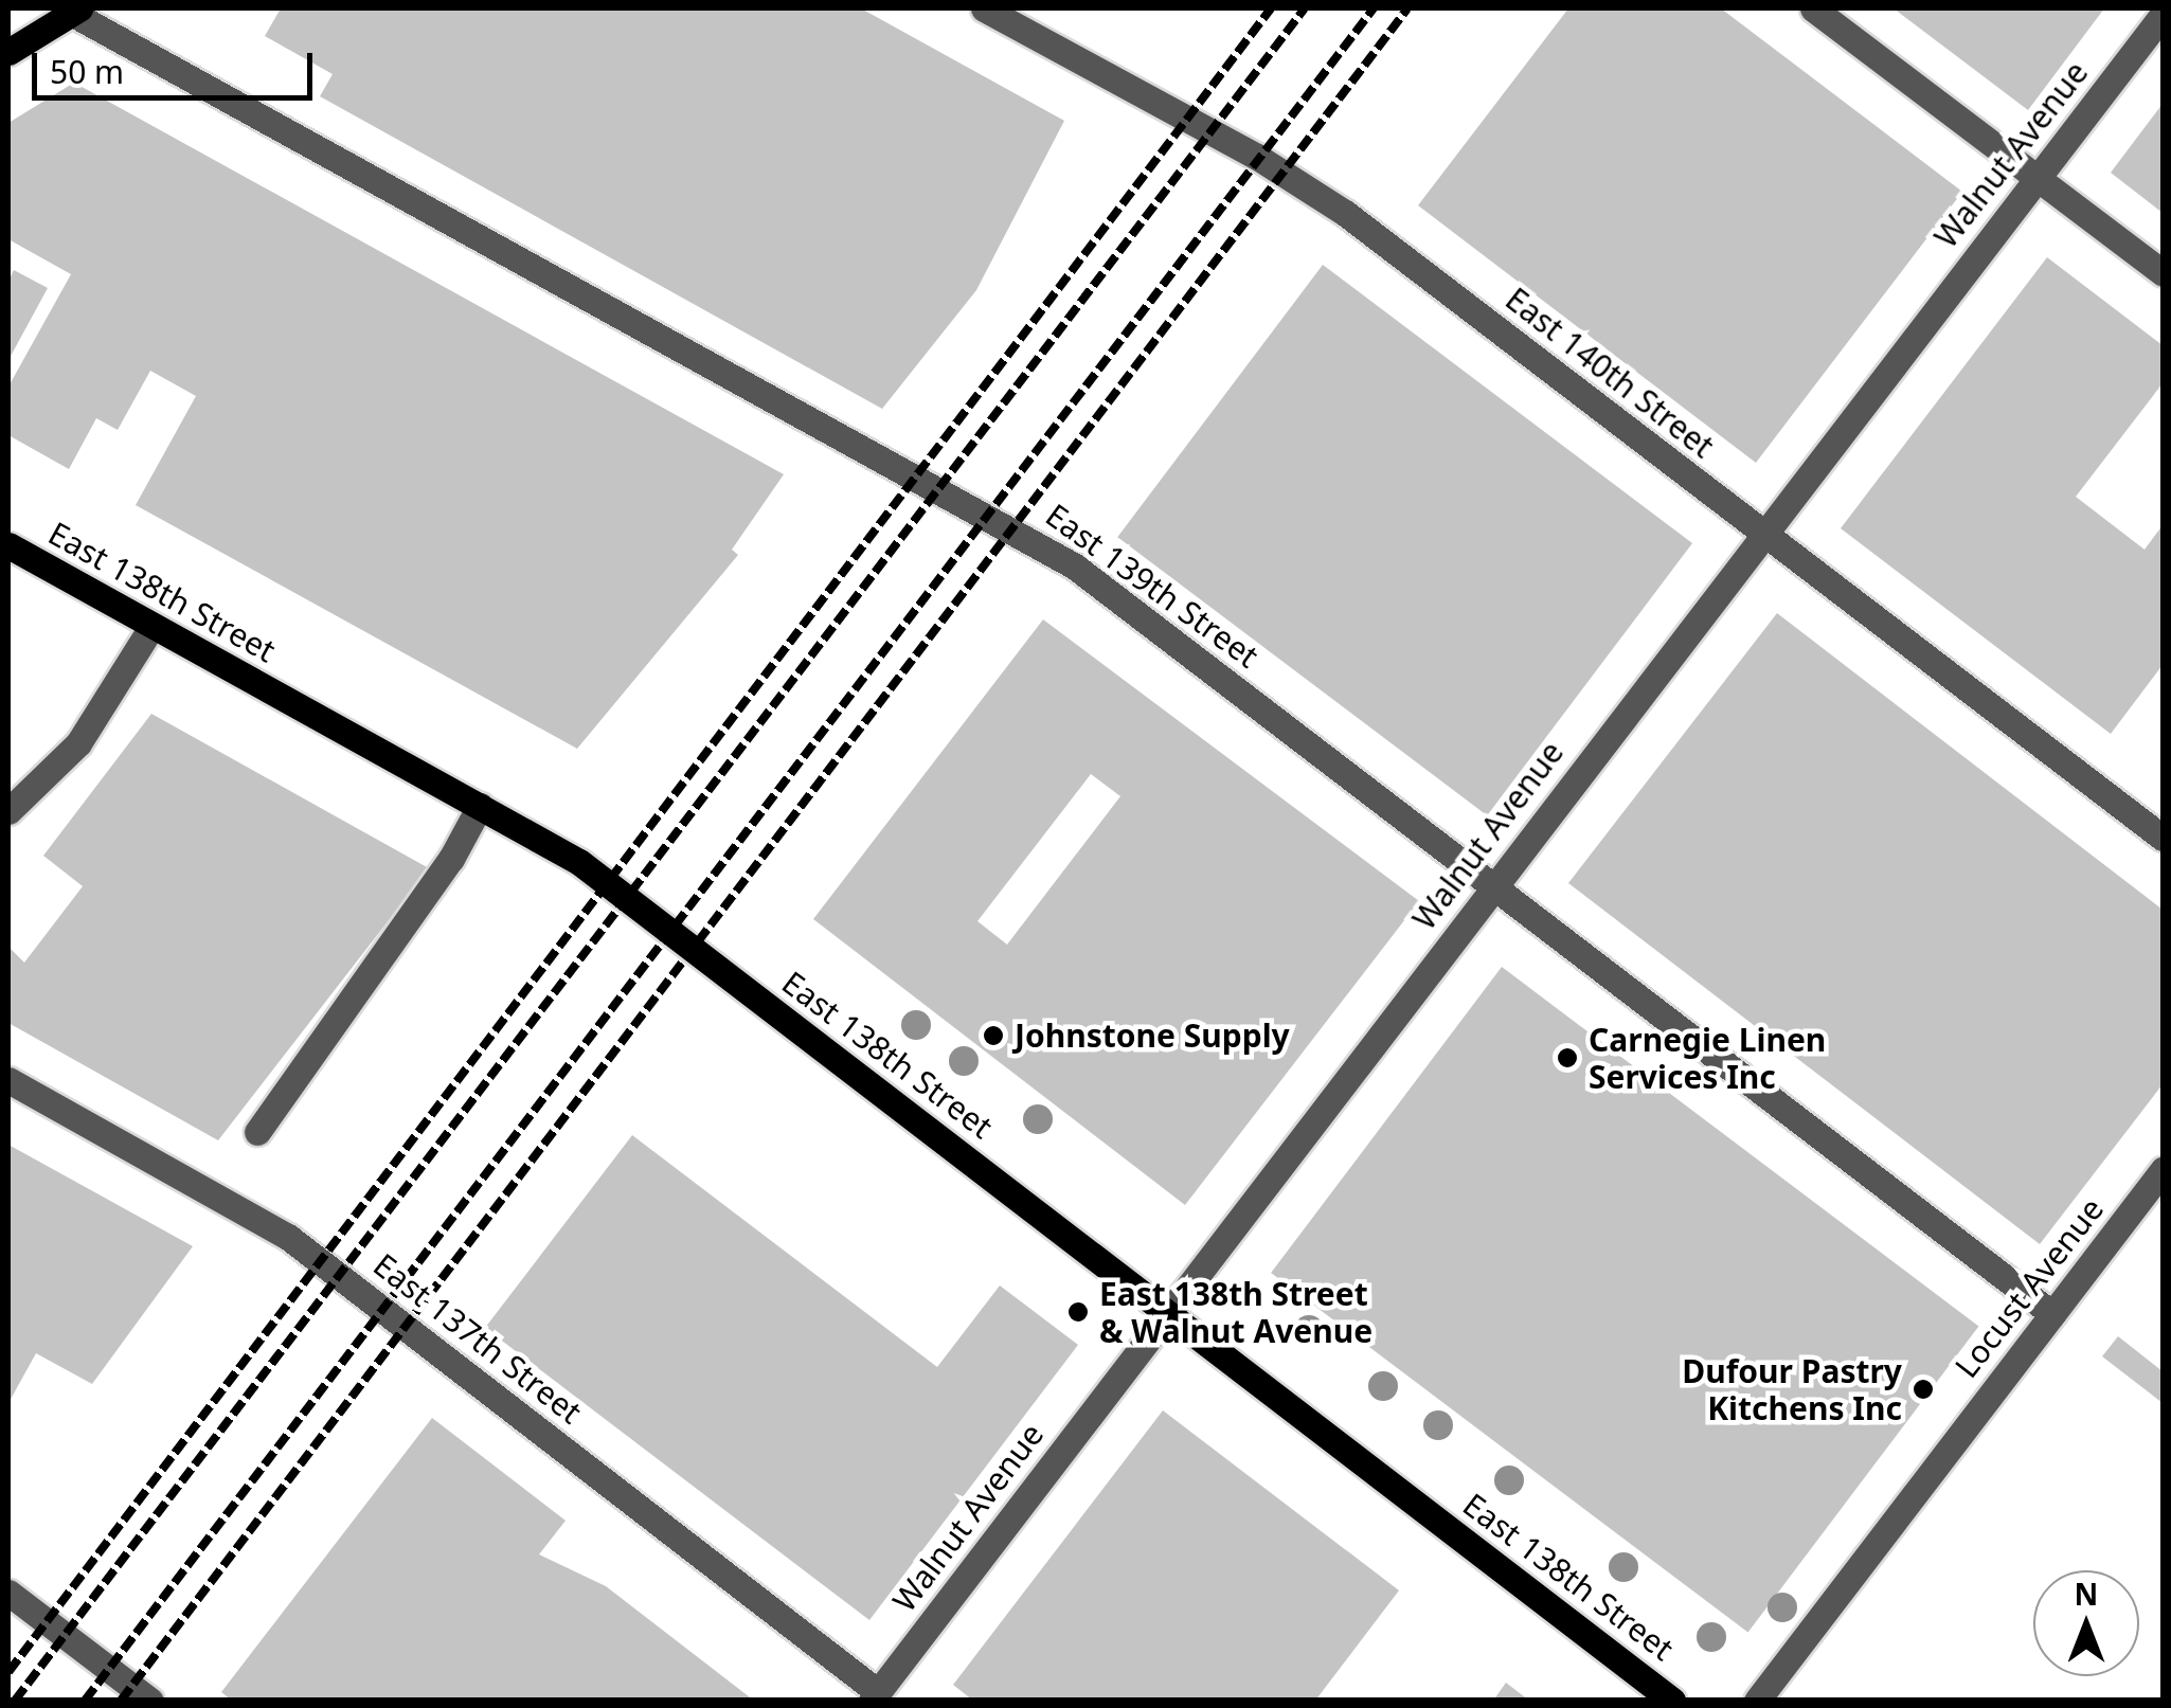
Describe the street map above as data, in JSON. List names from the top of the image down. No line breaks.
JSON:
{"streets":{"main road":["East 138th Street"],"street":["Walnut Avenue","East 140th Street","East 139th Street","Locust Avenue","East 137th Street"]},"crossings":[["Walnut Avenue","East 140th Street"],["Walnut Avenue","East 139th Street"],["Walnut Avenue","East 138th Street"],["Walnut Avenue","East 137th Street"],["East 139th Street","Locust Avenue"]],"places":["Johnstone Supply","Carnegie Linen Services Inc","East 138th Street & Walnut Avenue","Dufour Pastry Kitchens Inc"],"scale_bar":"50 m","north":"top"}
